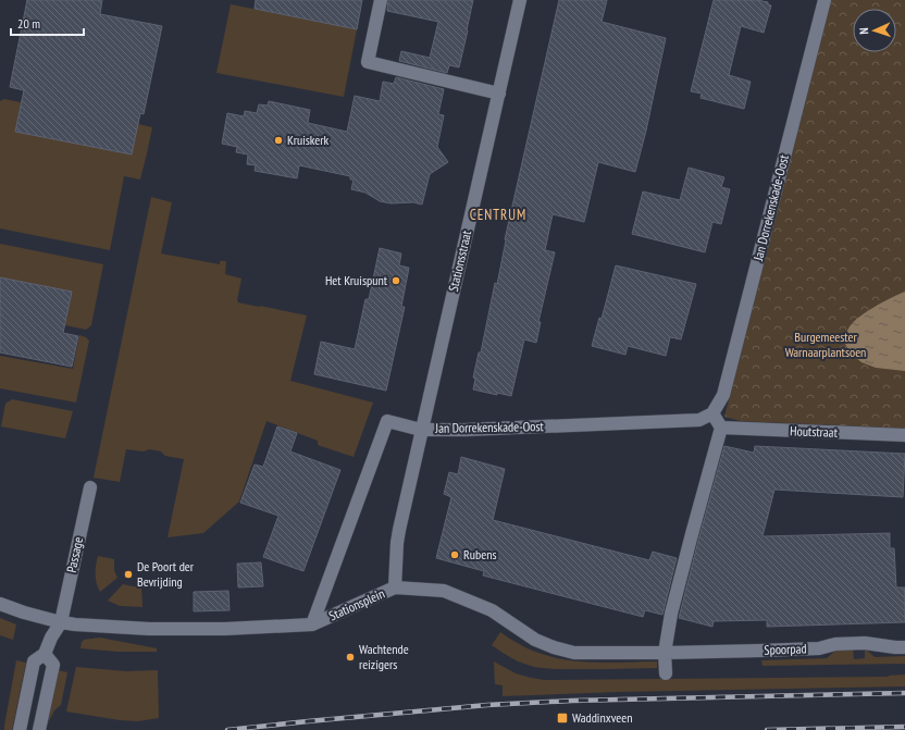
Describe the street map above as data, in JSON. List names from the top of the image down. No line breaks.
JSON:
{"streets":{"street":["Jan Dorrekenskade-Oost","Stationsstraat","Houtstraat","Passage","Stationsplein","Spoorpad"]},"crossings":[["Jan Dorrekenskade-Oost","Stationsstraat"],["Stationsstraat","Stationsplein"],["Passage","Stationsplein"],["Stationsplein","Spoorpad"]],"districts":["CENTRUM"],"parks":["Burgemeester Warnaarplantsoen"],"places":{"other":["Kruiskerk","Het Kruispunt","Rubens","De Poort der Bevrijding","Wachtende reizigers"],"transit":["Waddinxveen"]},"scale_bar":"20 m","north":"left"}
